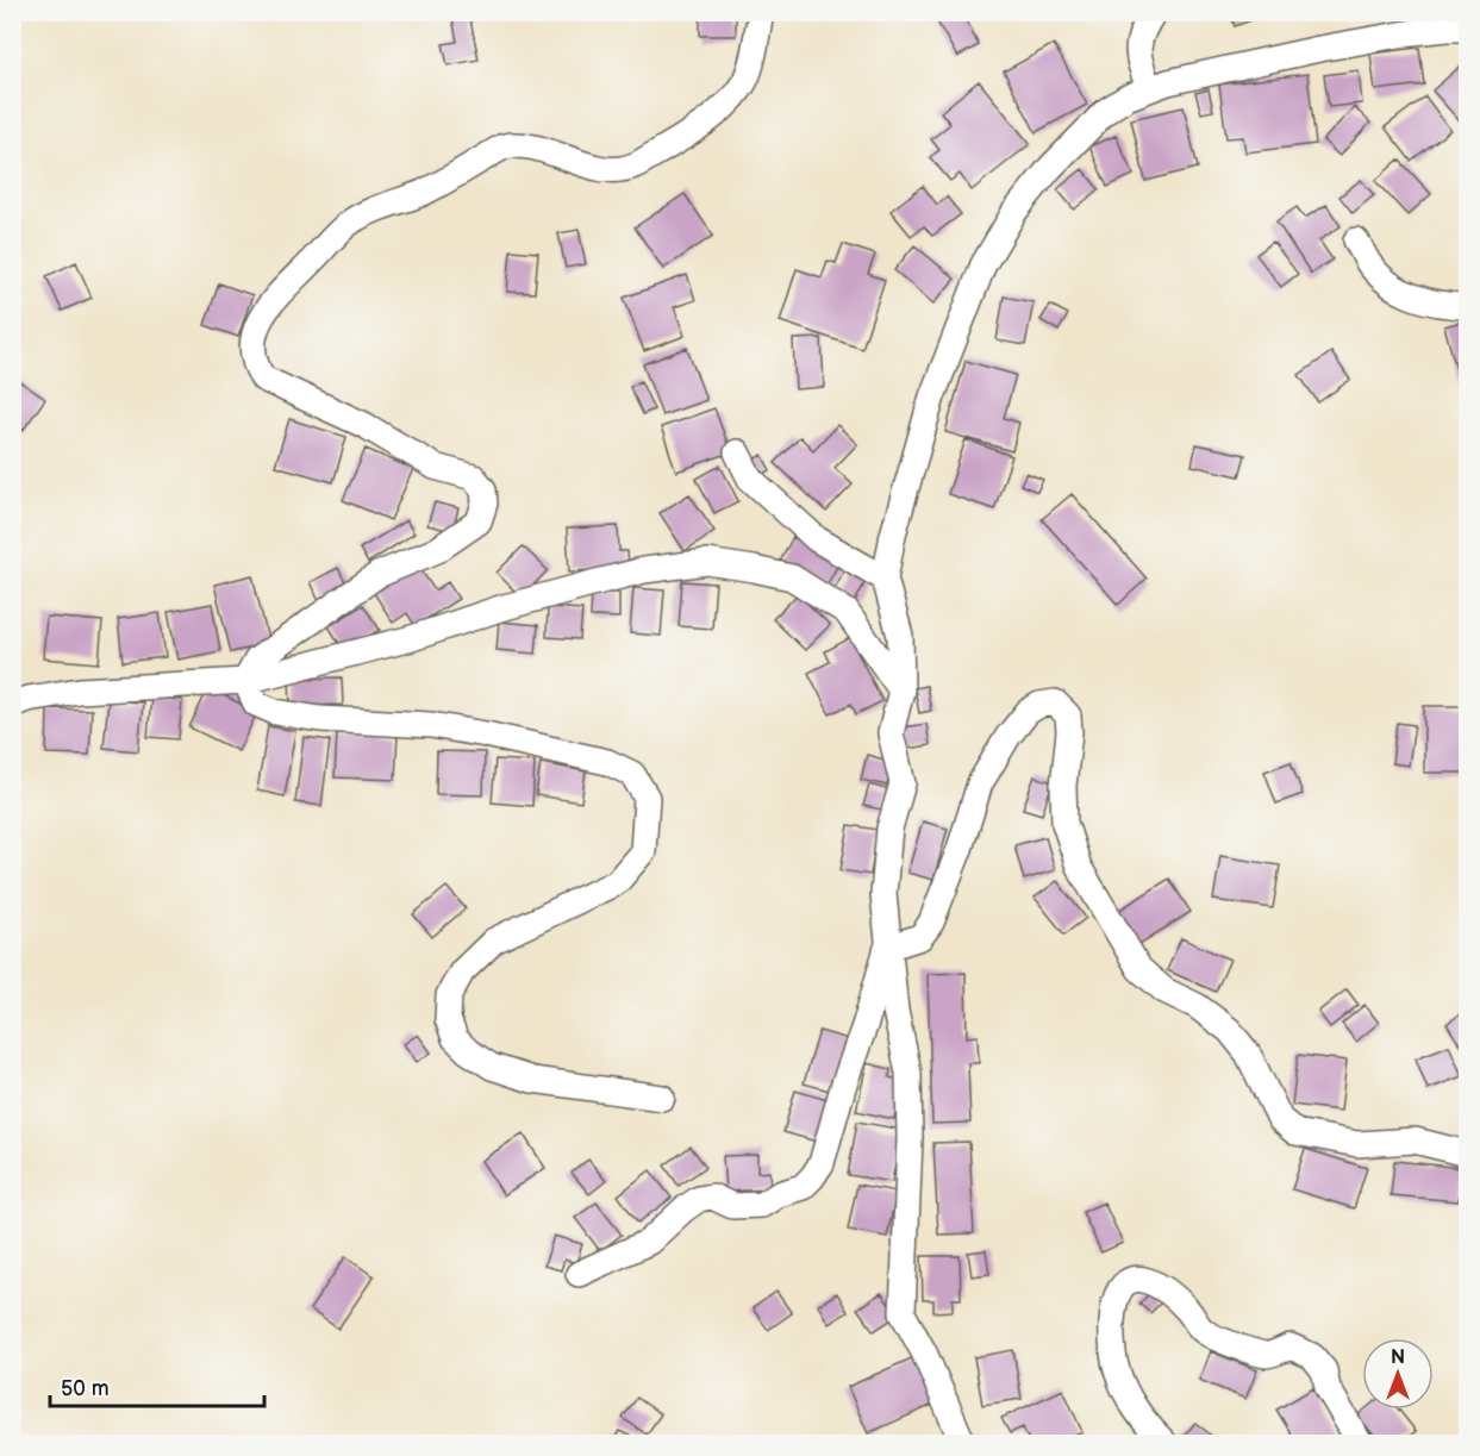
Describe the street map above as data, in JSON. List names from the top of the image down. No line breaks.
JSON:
{"scale_bar":"50 m","north":"top"}
